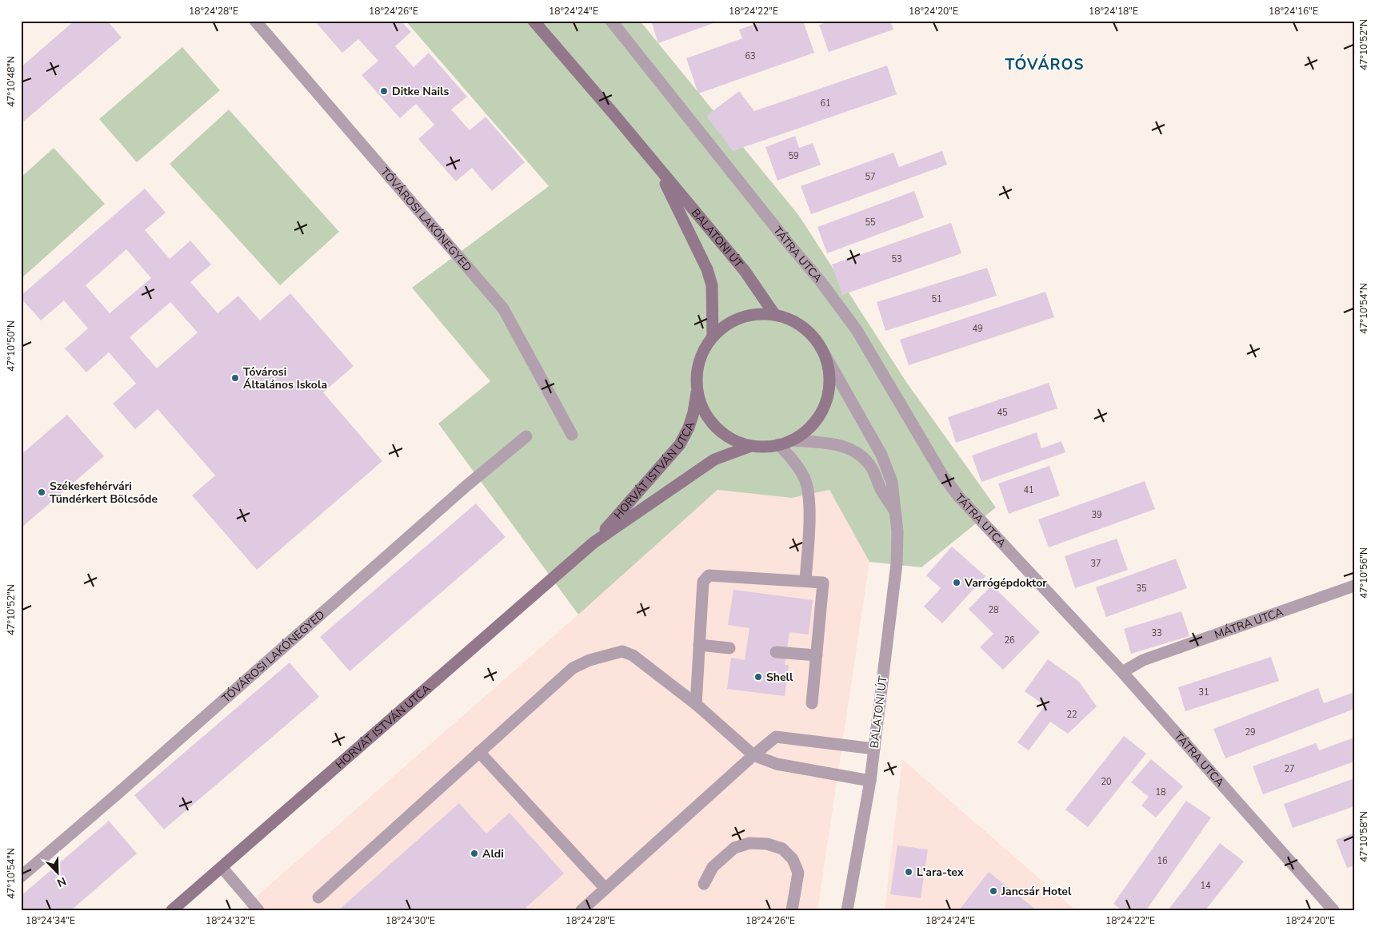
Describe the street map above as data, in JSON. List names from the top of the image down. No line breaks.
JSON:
{"streets":{"main road":["BALATONI ÚT","HORVÁT ISTVÁN UTCA"],"street":["TÓVÁROSI LAKÓNEGYED","TÁTRA UTCA","MÁTRA UTCA"]},"crossings":[["BALATONI ÚT","HORVÁT ISTVÁN UTCA"],["TÁTRA UTCA","MÁTRA UTCA"]],"districts":["TÓVÁROS"],"places":["Ditke Nails","Tóvárosi Általános Iskola","Székesfehérvári Tündérkert Bölcsőde","Varrógépdoktor","Shell","Aldi","L'ara-tex","Jancsár Hotel"],"house_numbers":["63","61","59","57","55","53","51","49","45","41","39","37","35","28","33","26","31","22","29","27","20","18","16","14"],"north":"bottom right","coordinates":["18°24'28\"E","18°24'26\"E","18°24'24\"E","18°24'22\"E","18°24'20\"E","18°24'18\"E","18°24'16\"E","47°10'52\"N","47°10'48\"N","47°10'54\"N","47°10'50\"N","47°10'56\"N","47°10'58\"N","18°24'34\"E","18°24'32\"E","18°24'30\"E"]}
